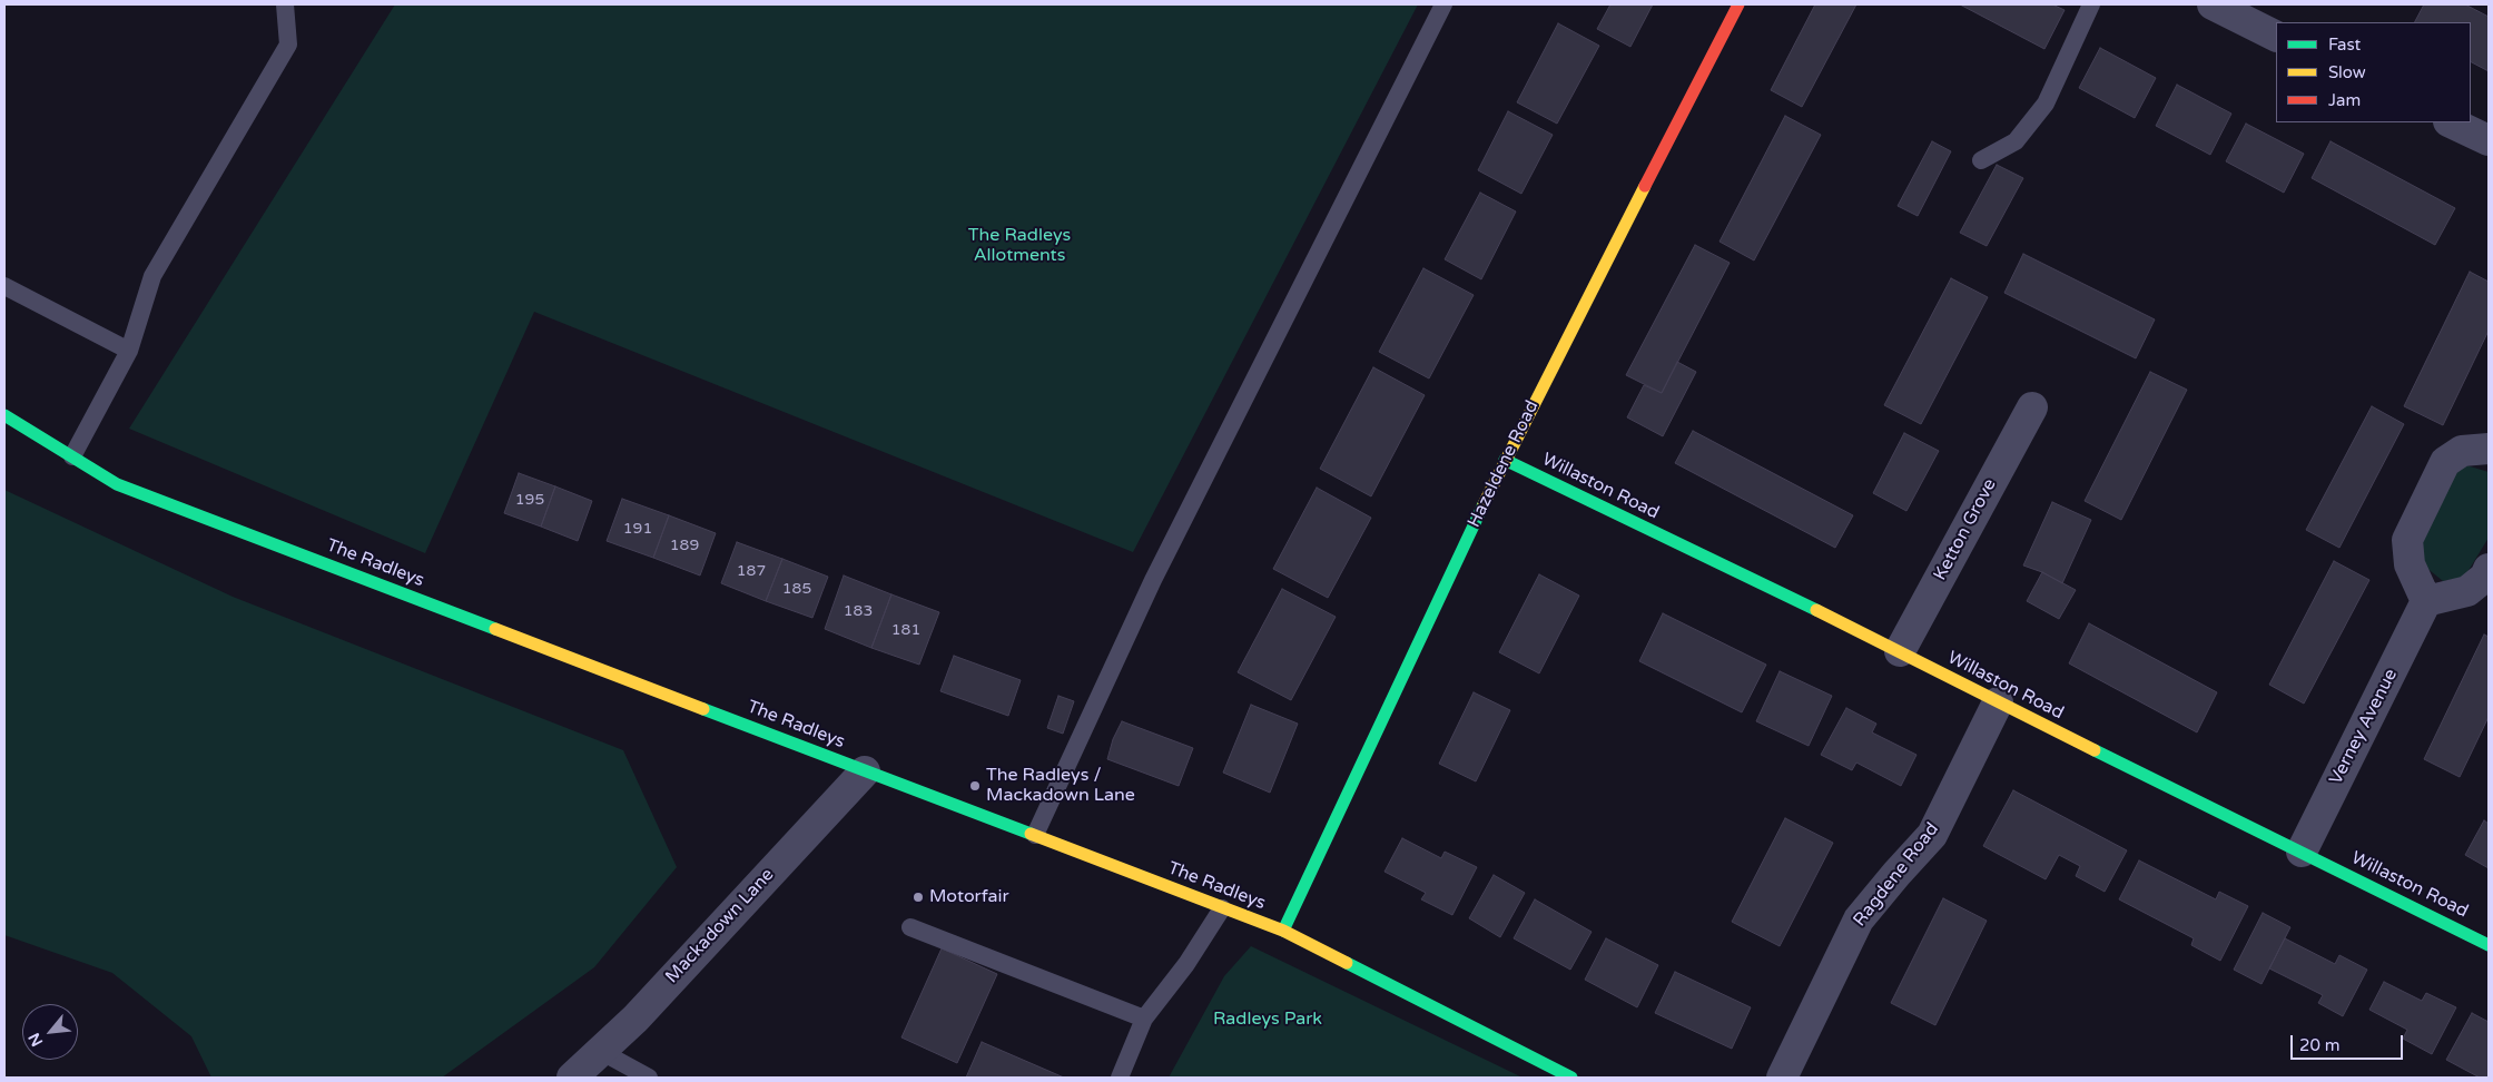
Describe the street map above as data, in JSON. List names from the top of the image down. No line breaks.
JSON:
{"streets":{"street":["Hazeldene Road","Willaston Road","Ketton Grove","The Radleys","Verney Avenue","Ragdene Road","Mackadown Lane"]},"crossings":[["Hazeldene Road","Willaston Road"],["Hazeldene Road","The Radleys"],["Willaston Road","Ketton Grove"],["Willaston Road","Verney Avenue"],["Willaston Road","Ragdene Road"],["The Radleys","Mackadown Lane"]],"parks":["The Radleys Allotments","Radleys Park"],"places":["The Radleys / Mackadown Lane","Motorfair"],"house_numbers":["195","191","189","187","185","183","181"],"legend":["Fast","Slow","Jam"],"scale_bar":"20 m","north":"bottom left"}
